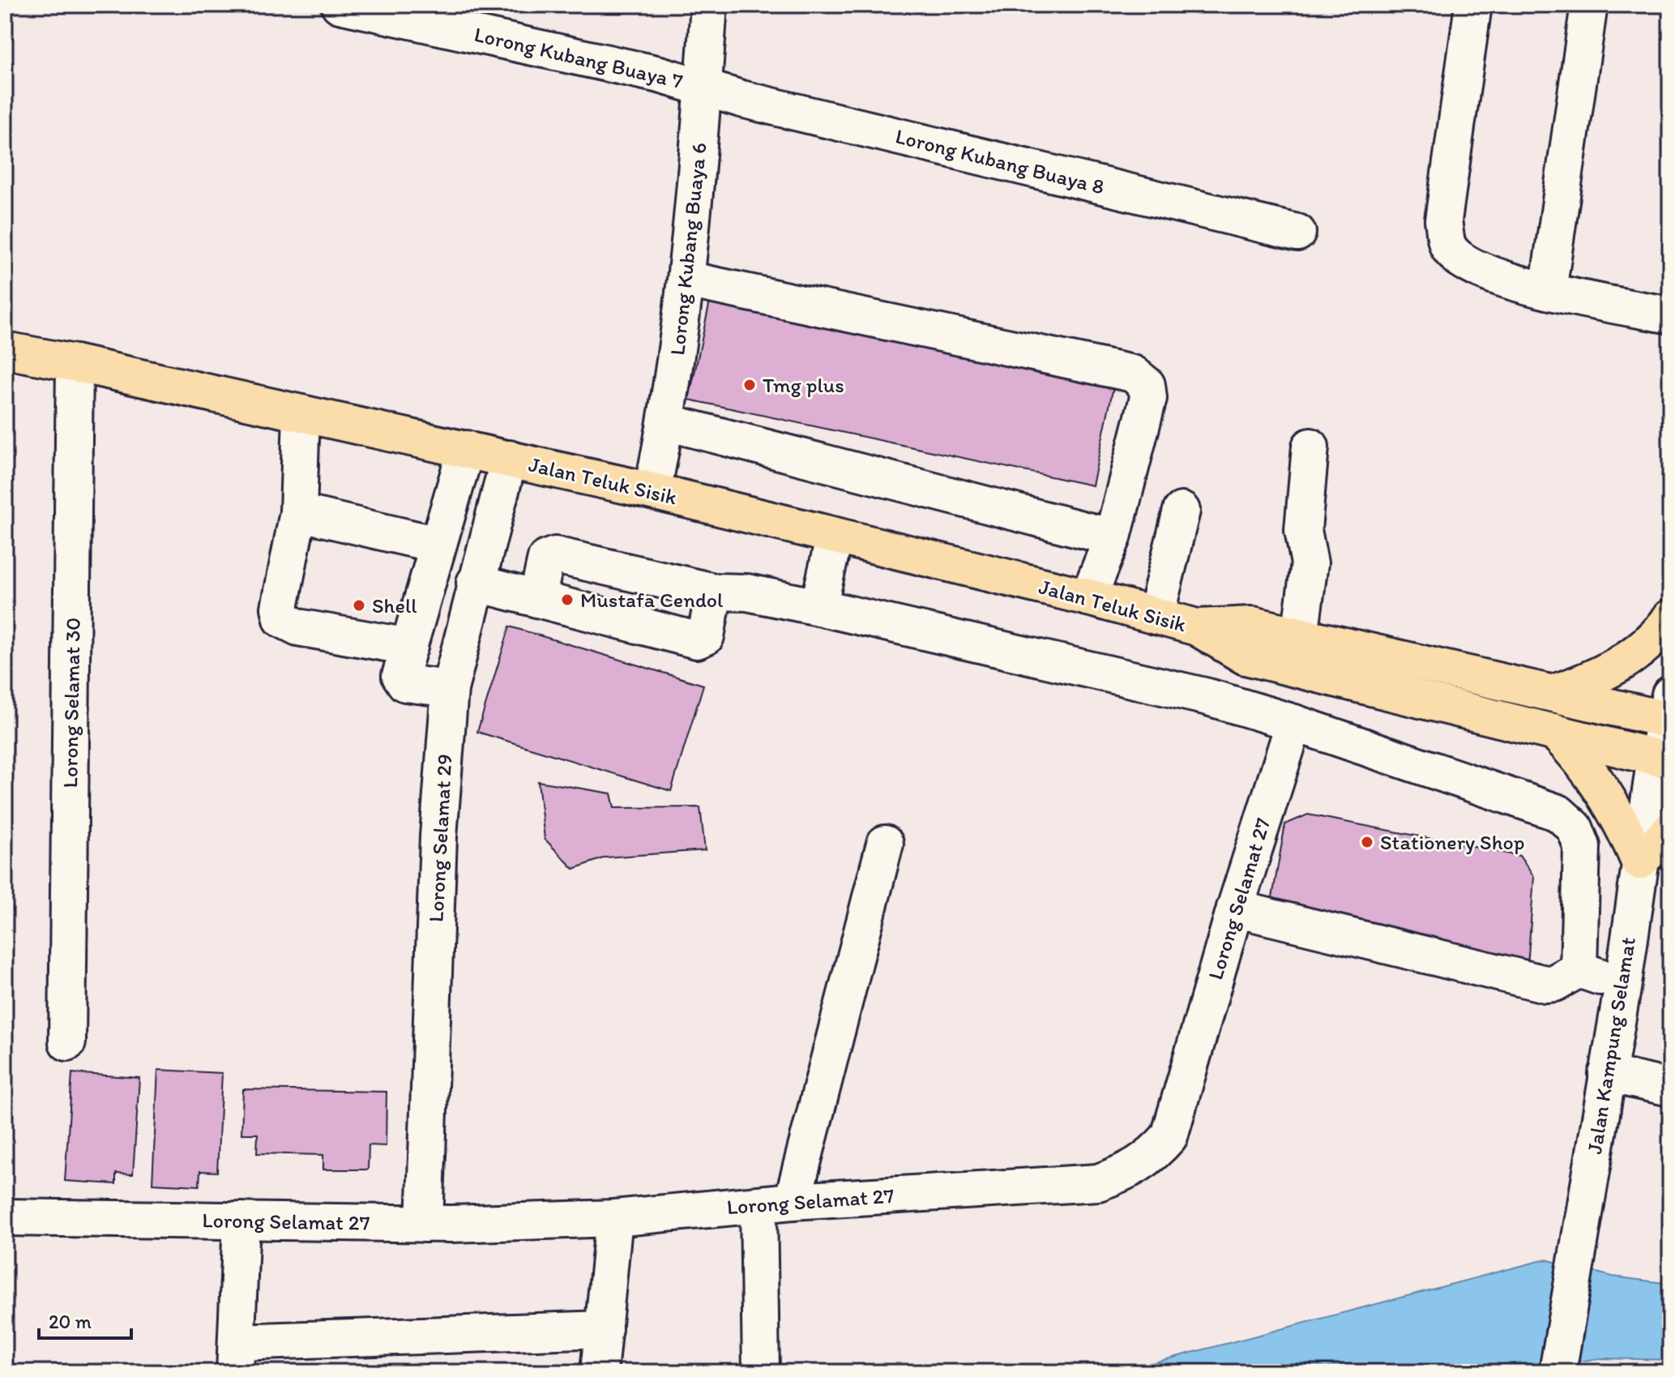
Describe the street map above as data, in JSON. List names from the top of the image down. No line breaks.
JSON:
{"streets":{"main road":["Jalan Teluk Sisik"],"street":["Lorong Kubang Buaya 7","Lorong Kubang Buaya 8","Lorong Kubang Buaya 6","Lorong Selamat 30","Lorong Selamat 29","Lorong Selamat 27","Jalan Kampung Selamat"]},"crossings":[["Lorong Kubang Buaya 7","Lorong Kubang Buaya 8"],["Lorong Kubang Buaya 7","Lorong Kubang Buaya 6"],["Lorong Kubang Buaya 8","Lorong Kubang Buaya 6"],["Lorong Kubang Buaya 6","Jalan Teluk Sisik"],["Jalan Teluk Sisik","Lorong Selamat 30"],["Jalan Teluk Sisik","Lorong Selamat 29"],["Jalan Teluk Sisik","Jalan Kampung Selamat"],["Lorong Selamat 29","Lorong Selamat 27"]],"places":["Tmg plus","Mustafa Cendol","Shell","Stationery Shop"],"scale_bar":"20 m"}
